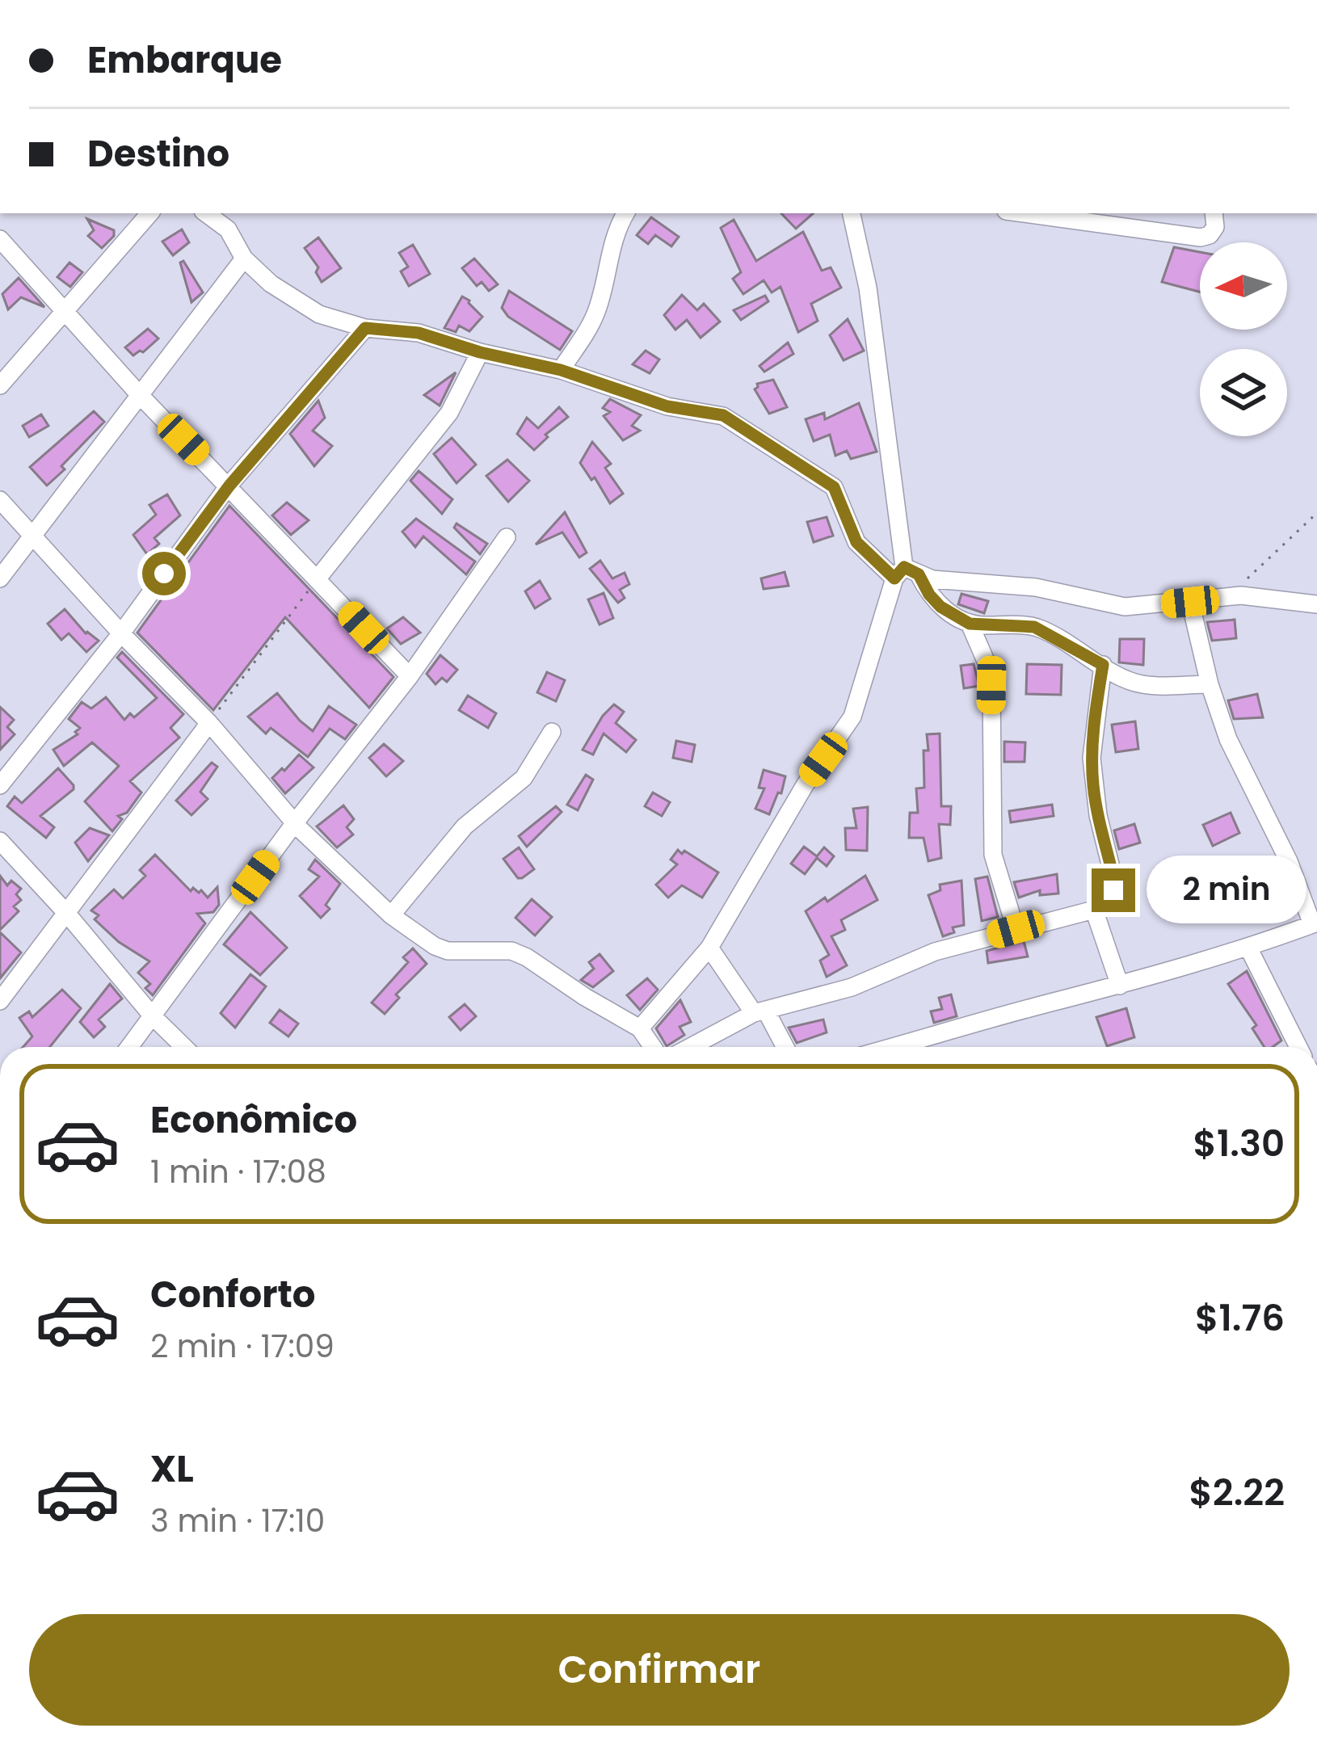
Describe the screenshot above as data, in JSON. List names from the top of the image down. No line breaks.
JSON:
{"north":"left","page":{"banner":["Embarque","Destino"],"bubble":"2 min","list":[{"name":"Econômico","note":"1 min · 17:08","value":"$1.30"},{"name":"Conforto","note":"2 min · 17:09","value":"$1.76"},{"name":"XL","note":"3 min · 17:10","value":"$2.22"}],"buttons":"Confirmar"}}
